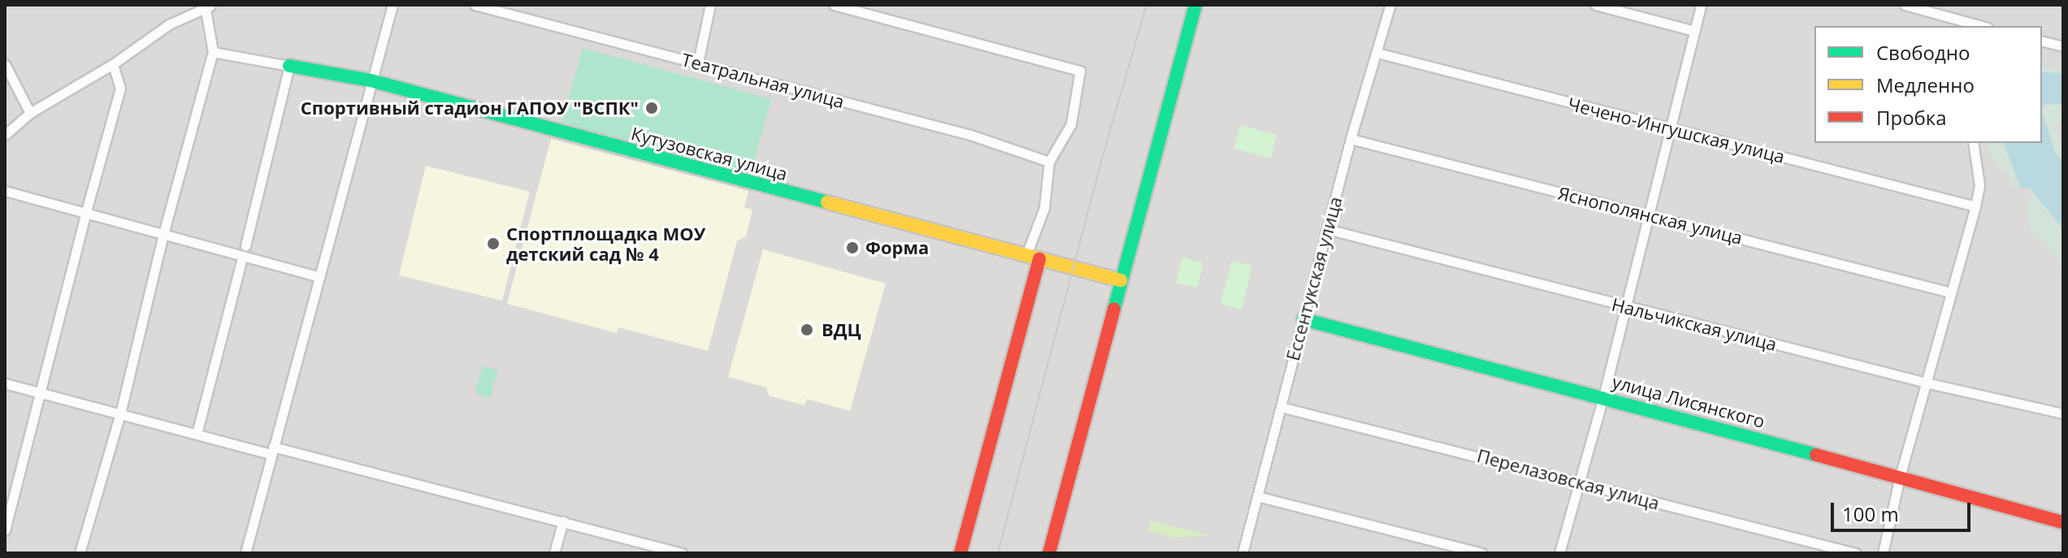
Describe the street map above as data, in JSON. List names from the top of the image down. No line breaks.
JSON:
{"streets":{"street":["Театральная улица","Чечено-Ингушская улица","Кутузовская улица","Яснополянская улица","Ессентукская улица","Нальчикская улица","улица Лисянского","Перелазовская улица"]},"crossings":[["Чечено-Ингушская улица","Ессентукская улица"],["Яснополянская улица","Ессентукская улица"],["Ессентукская улица","Нальчикская улица"],["Ессентукская улица","улица Лисянского"],["Ессентукская улица","Перелазовская улица"]],"places":["Спортивный стадион ГАПОУ \"ВСПК\"","Спортплощадка МОУ детский сад № 4","Форма","ВДЦ"],"legend":["Свободно","Медленно","Пробка"],"scale_bar":"100 m"}
